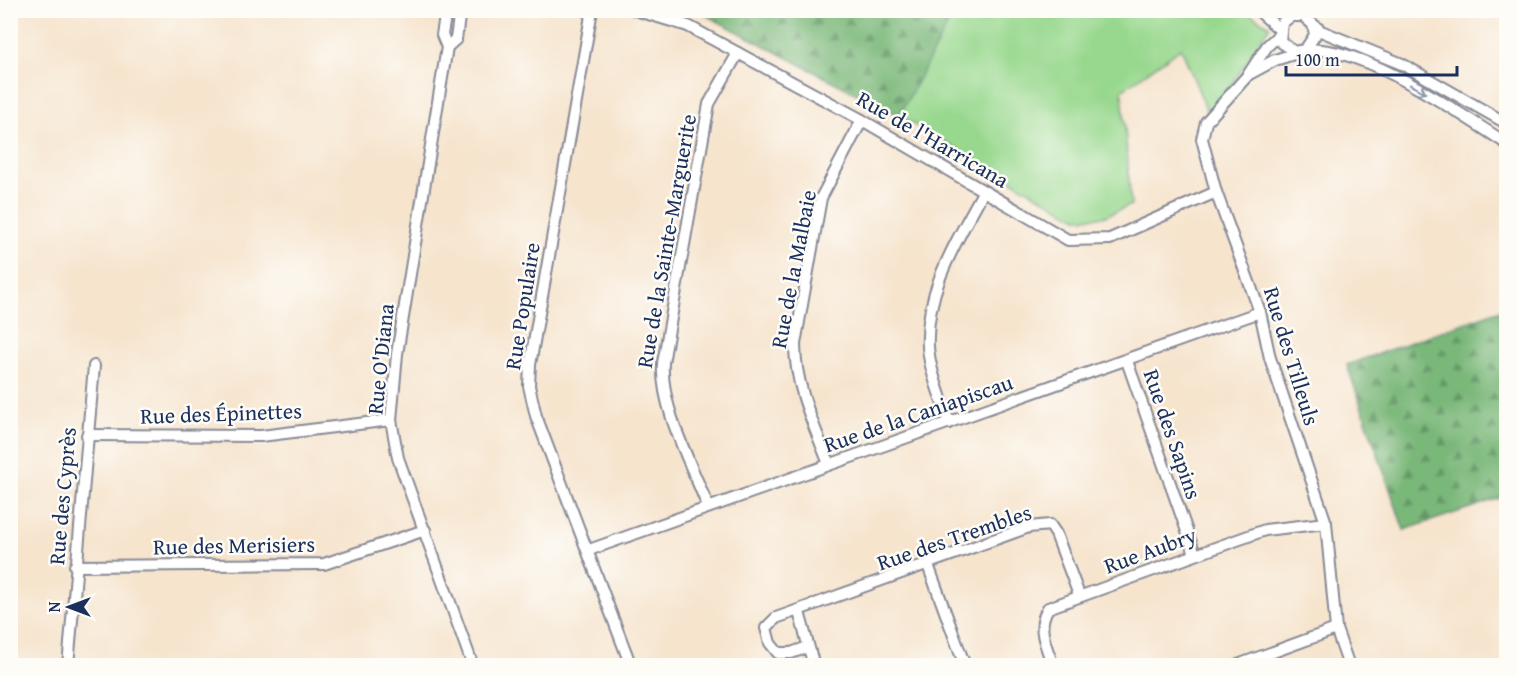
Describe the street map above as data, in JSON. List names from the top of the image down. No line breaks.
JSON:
{"streets":{"street":["Rue de l'Harricana","Rue de la Sainte-Marguerite","Rue de la Malbaie","Rue Populaire","Rue des Tilleuls","Rue O'Diana","Rue des Épinettes","Rue de la Caniapiscau","Rue des Sapins","Rue des Cyprès","Rue des Trembles","Rue des Merisiers","Rue Aubry"]},"crossings":[["Rue de l'Harricana","Rue de la Sainte-Marguerite"],["Rue de l'Harricana","Rue de la Malbaie"],["Rue de l'Harricana","Rue des Tilleuls"],["Rue de la Sainte-Marguerite","Rue de la Caniapiscau"],["Rue de la Malbaie","Rue de la Caniapiscau"],["Rue Populaire","Rue de la Caniapiscau"],["Rue des Tilleuls","Rue de la Caniapiscau"],["Rue des Tilleuls","Rue Aubry"],["Rue O'Diana","Rue des Épinettes"],["Rue O'Diana","Rue des Merisiers"],["Rue des Épinettes","Rue des Cyprès"],["Rue de la Caniapiscau","Rue des Sapins"],["Rue des Sapins","Rue Aubry"],["Rue des Cyprès","Rue des Merisiers"],["Rue des Trembles","Rue Aubry"]],"scale_bar":"100 m","north":"left"}
